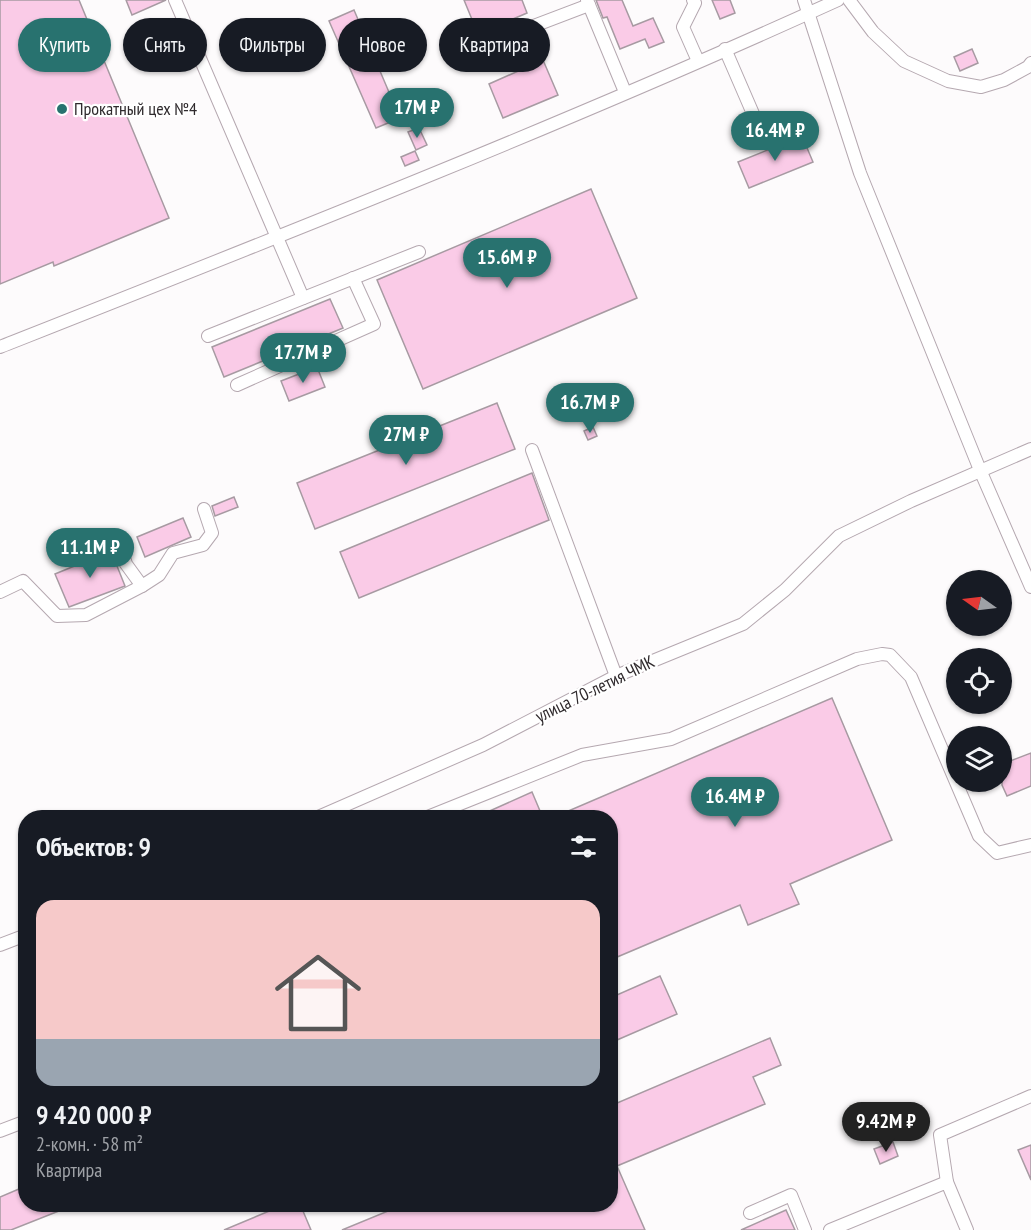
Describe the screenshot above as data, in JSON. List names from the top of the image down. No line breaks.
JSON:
{"streets":{"street":["улица 70-летия ЧМК"]},"places":["Прокатный цех №4"],"north":"left","page":{"chip":["Купить","Снять","Фильтры","Новое","Квартира"],"price":["17M ₽","16.4M ₽","15.6M ₽","17.7M ₽","16.7M ₽","27M ₽","11.1M ₽","16.4M ₽","9.42M ₽"],"heading":"Объектов: 9","list":[{"name":"9 420 000 ₽","note":"2-комн. · 58 m² · Квартира"}]}}
